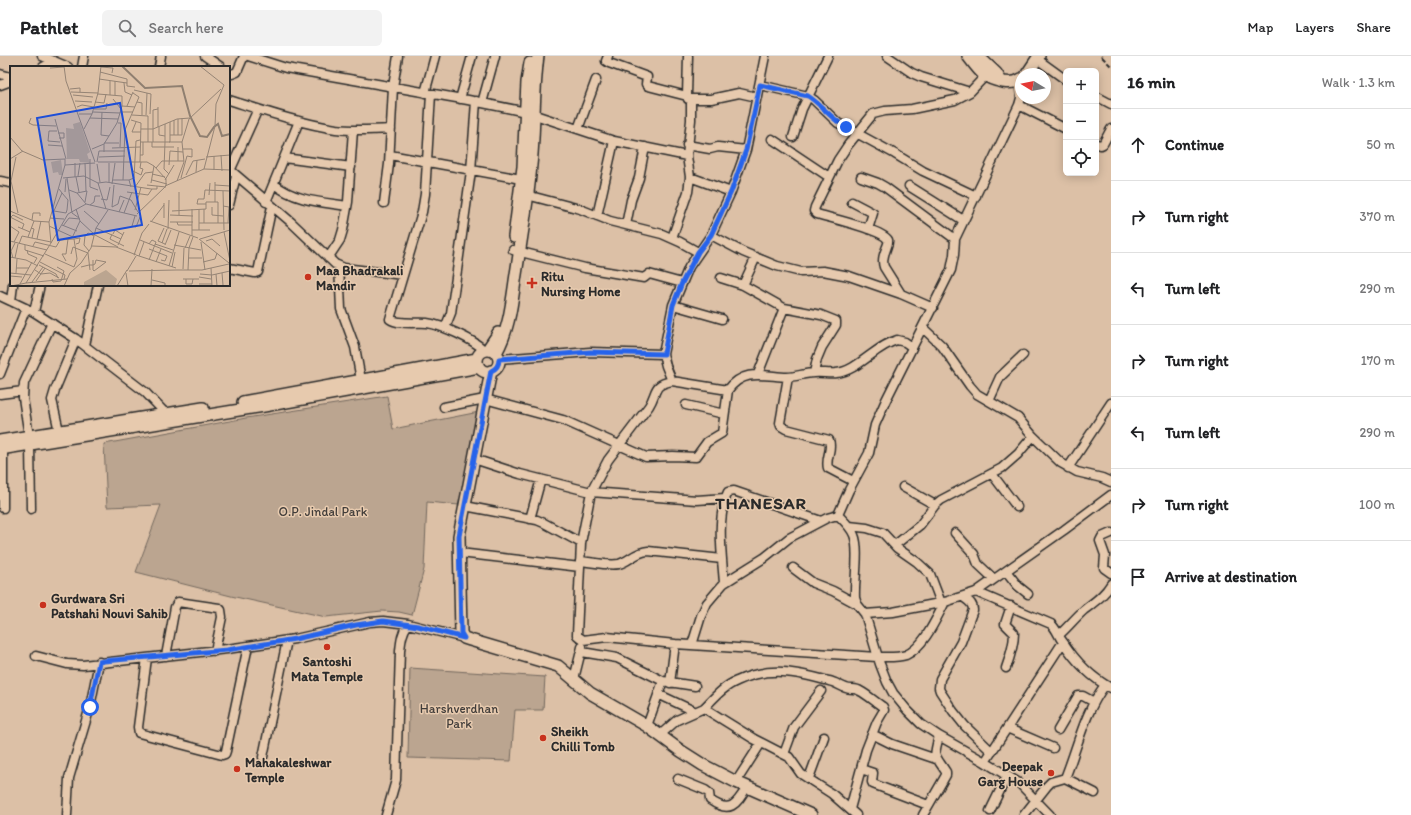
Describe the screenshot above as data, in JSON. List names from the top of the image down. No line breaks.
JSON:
{"districts":["THANESAR"],"parks":["O.P. Jindal Park","Harshverdhan Park"],"places":{"other":["Maa Bhadrakali Mandir","Gurdwara Sri Patshahi Nouvi Sahib","Santoshi Mata Temple","Sheikh Chilli Tomb","Mahakaleshwar Temple","Deepak Garg House"],"health":["Ritu Nursing Home"]},"north":"left","page":{"header":"Pathlet","search":"Search here","nav":["Map","Layers","Share"],"heading":["16 min","Walk · 1.3 km"],"map_buttons":["+","−"],"list":[["Continue","50 m"],["Turn right","370 m"],["Turn left","290 m"],["Turn right","170 m"],["Turn left","290 m"],["Turn right","100 m"],"Arrive at destination"]}}
